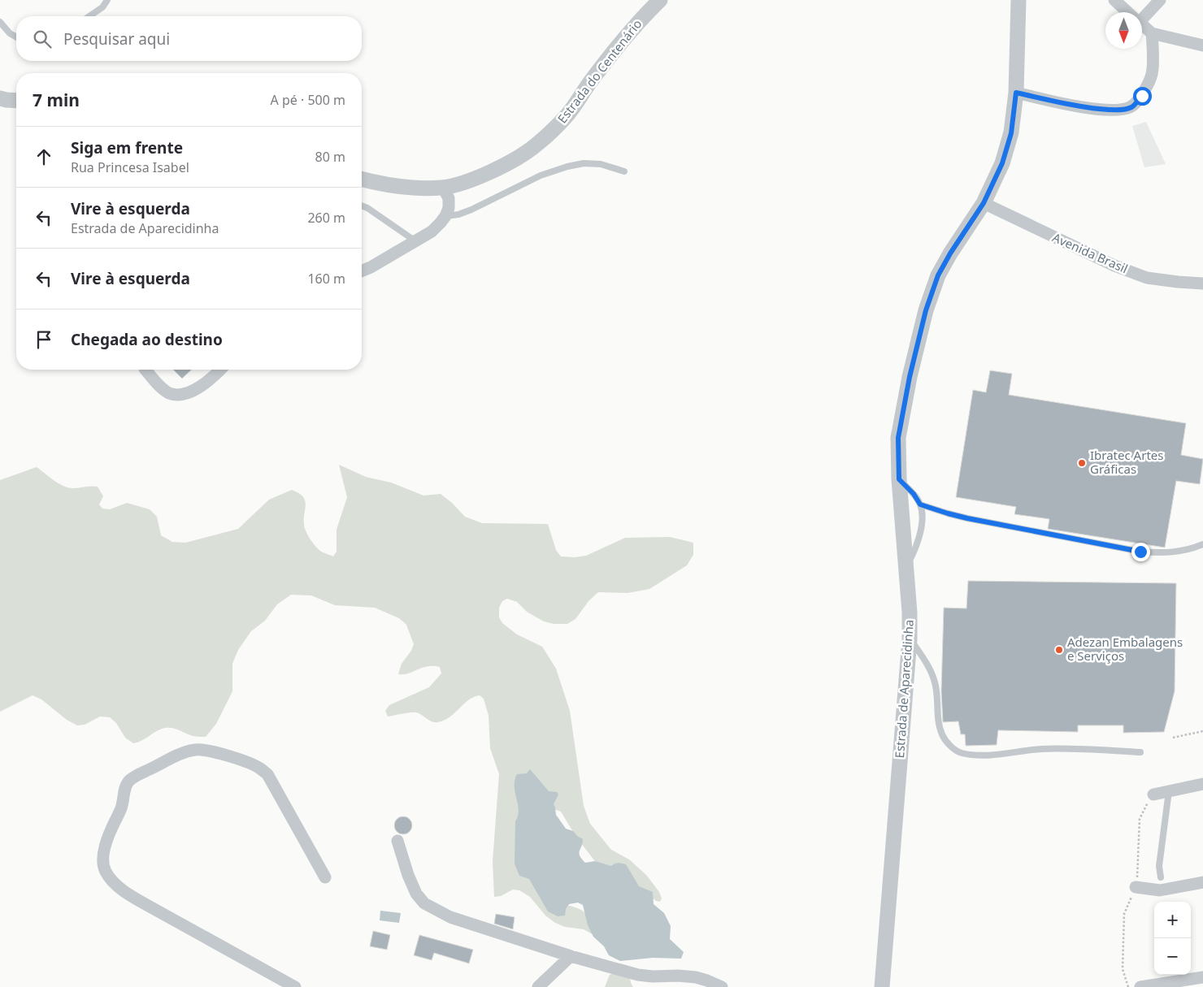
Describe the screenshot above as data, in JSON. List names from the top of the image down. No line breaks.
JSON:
{"streets":{"street":["Estrada do Centenário","Avenida Brasil","Estrada de Aparecidinha"]},"crossings":[["Avenida Brasil","Estrada de Aparecidinha"]],"places":["Ibratec Artes Gráficas","Adezan Embalagens e Serviços"],"north":"bottom","page":{"search":"Pesquisar aqui","heading":["7 min","A pé · 500 m"],"list":[["Siga em frente","Rua Princesa Isabel","80 m"],["Vire à esquerda","Estrada de Aparecidinha","260 m"],["Vire à esquerda","160 m"],"Chegada ao destino"],"map_buttons":["+","−"]}}
